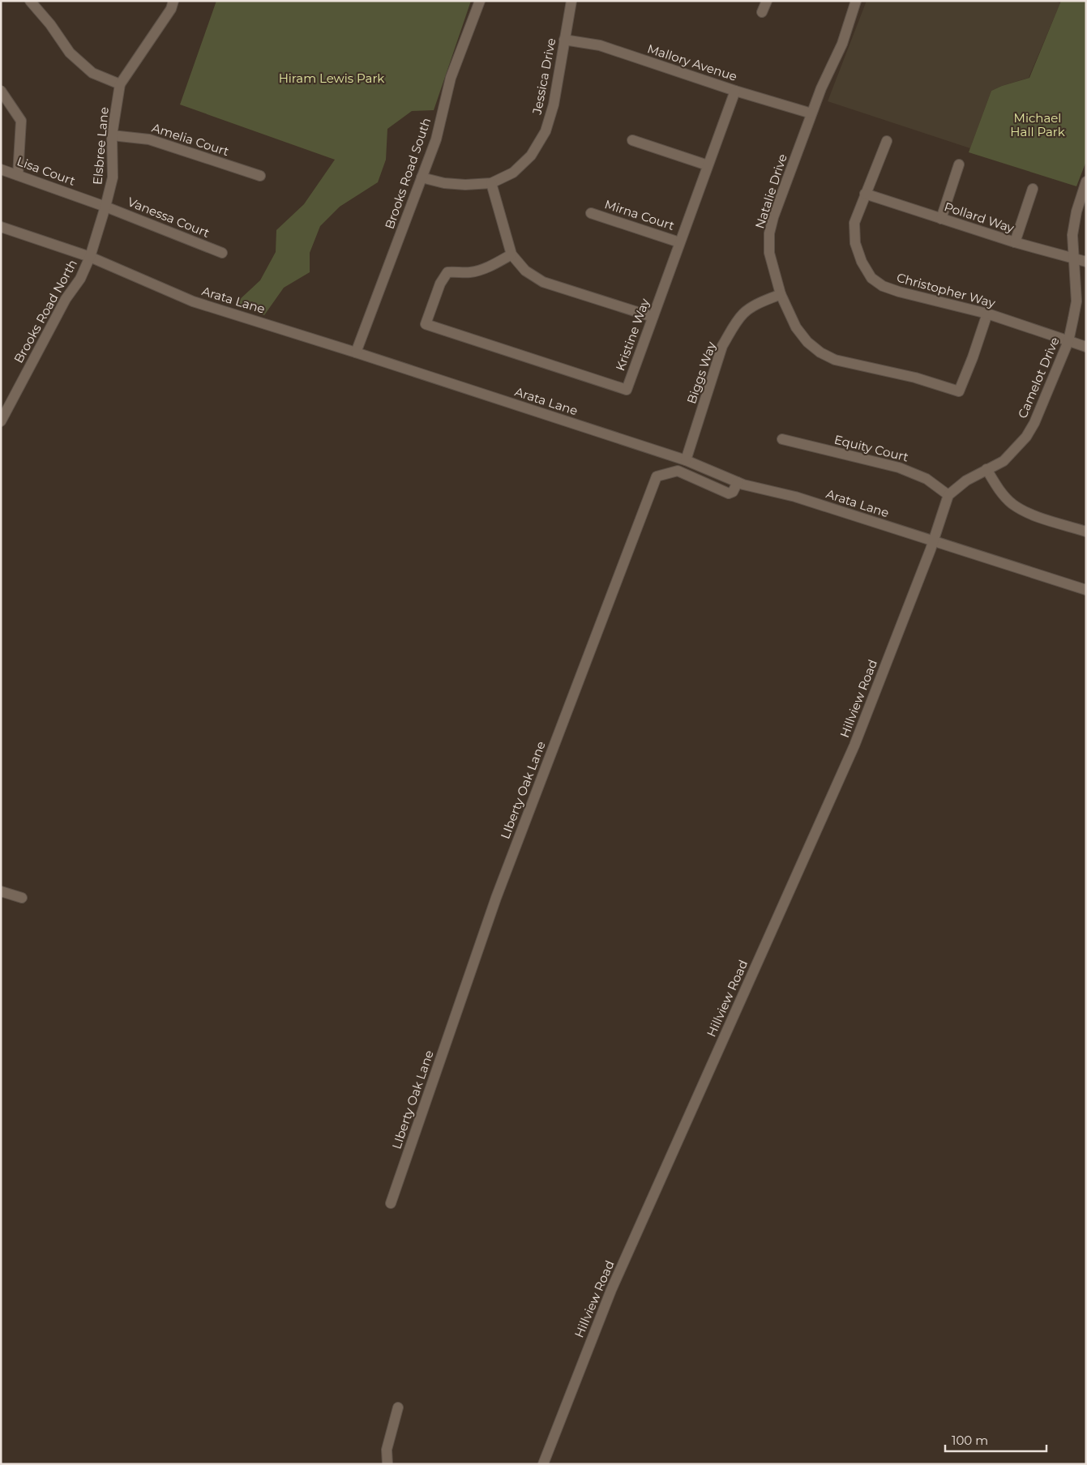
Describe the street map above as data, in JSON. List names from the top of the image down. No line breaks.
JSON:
{"streets":{"street":["Mallory Avenue","Jessica Drive","Amelia Court","Elsbree Lane","Lisa Court","Brooks Road South","Natalie Drive","Mirna Court","Vanessa Court","Pollard Way","Christopher Way","Arata Lane","Brooks Road North","Kristine Way","Biggs Way","Camelot Drive","Equity Court","Hillview Road","LIberty Oak Lane"]},"crossings":[["Mallory Avenue","Jessica Drive"],["Mallory Avenue","Natalie Drive"],["Mallory Avenue","Kristine Way"],["Jessica Drive","Brooks Road South"],["Amelia Court","Elsbree Lane"],["Elsbree Lane","Lisa Court"],["Elsbree Lane","Vanessa Court"],["Elsbree Lane","Arata Lane"],["Elsbree Lane","Brooks Road North"],["Lisa Court","Vanessa Court"],["Brooks Road South","Arata Lane"],["Natalie Drive","Christopher Way"],["Natalie Drive","Biggs Way"],["Mirna Court","Kristine Way"],["Pollard Way","Christopher Way"],["Pollard Way","Camelot Drive"],["Christopher Way","Camelot Drive"],["Arata Lane","Brooks Road North"],["Arata Lane","Biggs Way"],["Arata Lane","Hillview Road"],["Arata Lane","LIberty Oak Lane"],["Camelot Drive","Equity Court"]],"parks":["Hiram Lewis Park","Michael Hall Park"],"scale_bar":"100 m"}
